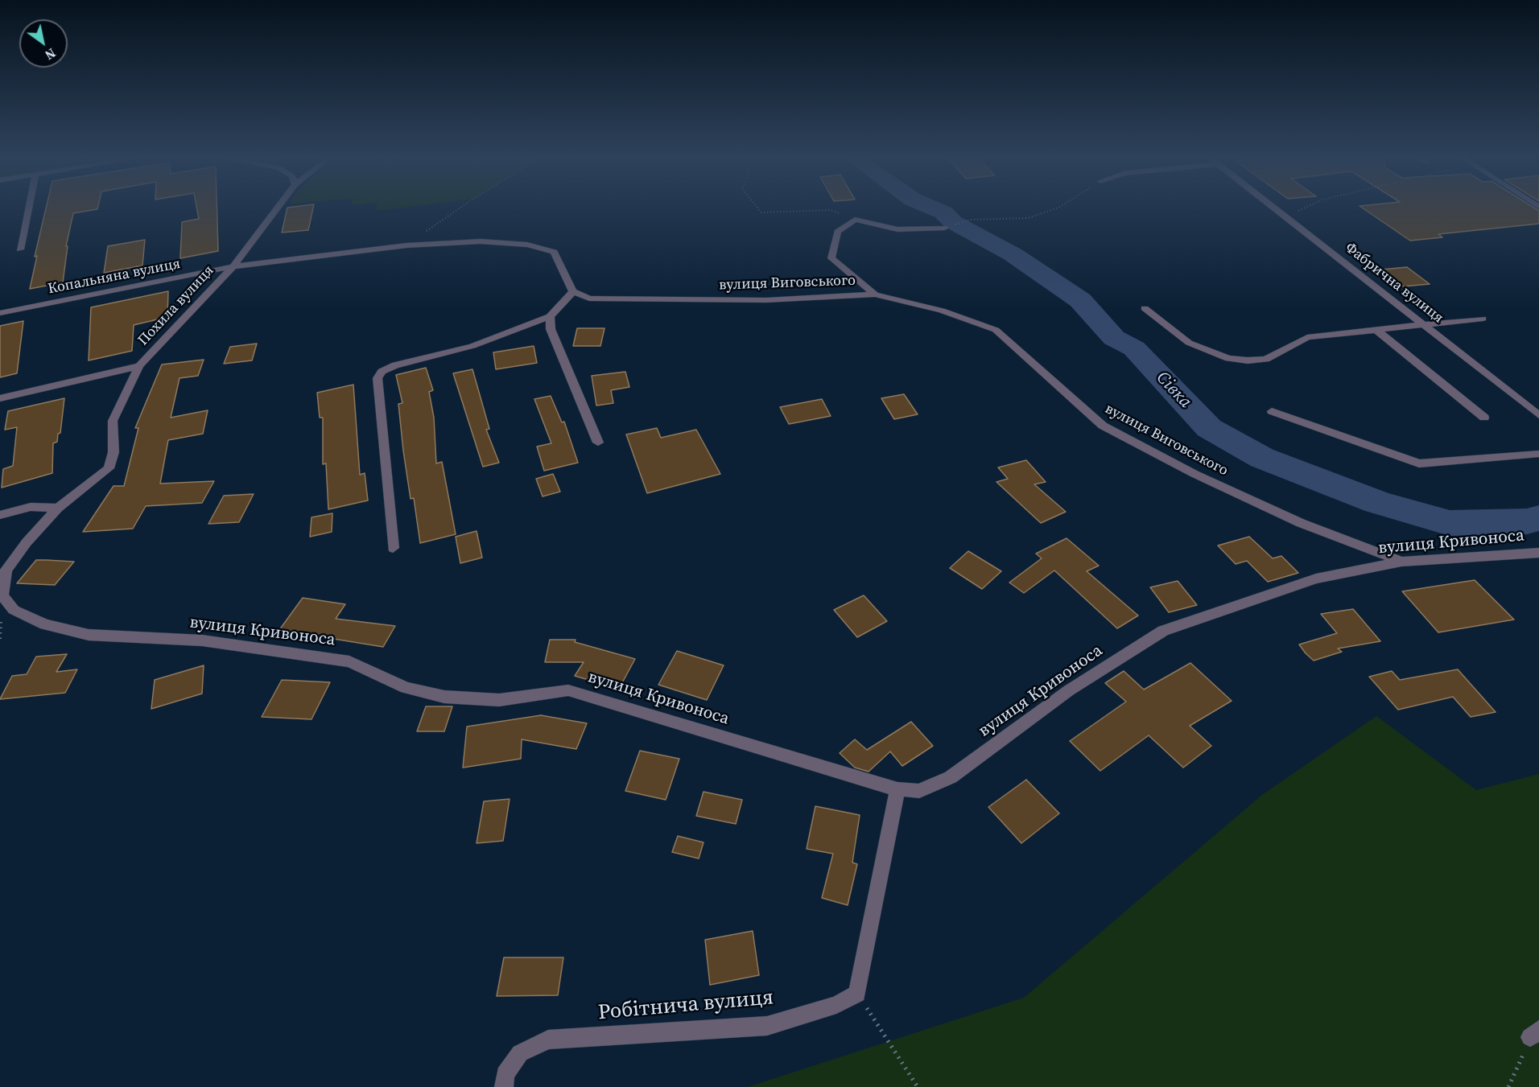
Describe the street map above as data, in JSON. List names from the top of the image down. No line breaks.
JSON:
{"streets":{"street":["Копальняна вулиця","вулиця Виговського","Фабрична вулиця","Похила вулиця","вулиця Кривоноса","Робітнича вулиця"]},"crossings":[["Копальняна вулиця","Похила вулиця"],["вулиця Виговського","вулиця Кривоноса"],["Похила вулиця","вулиця Кривоноса"]],"water":["Сівка"],"north":"bottom right"}
